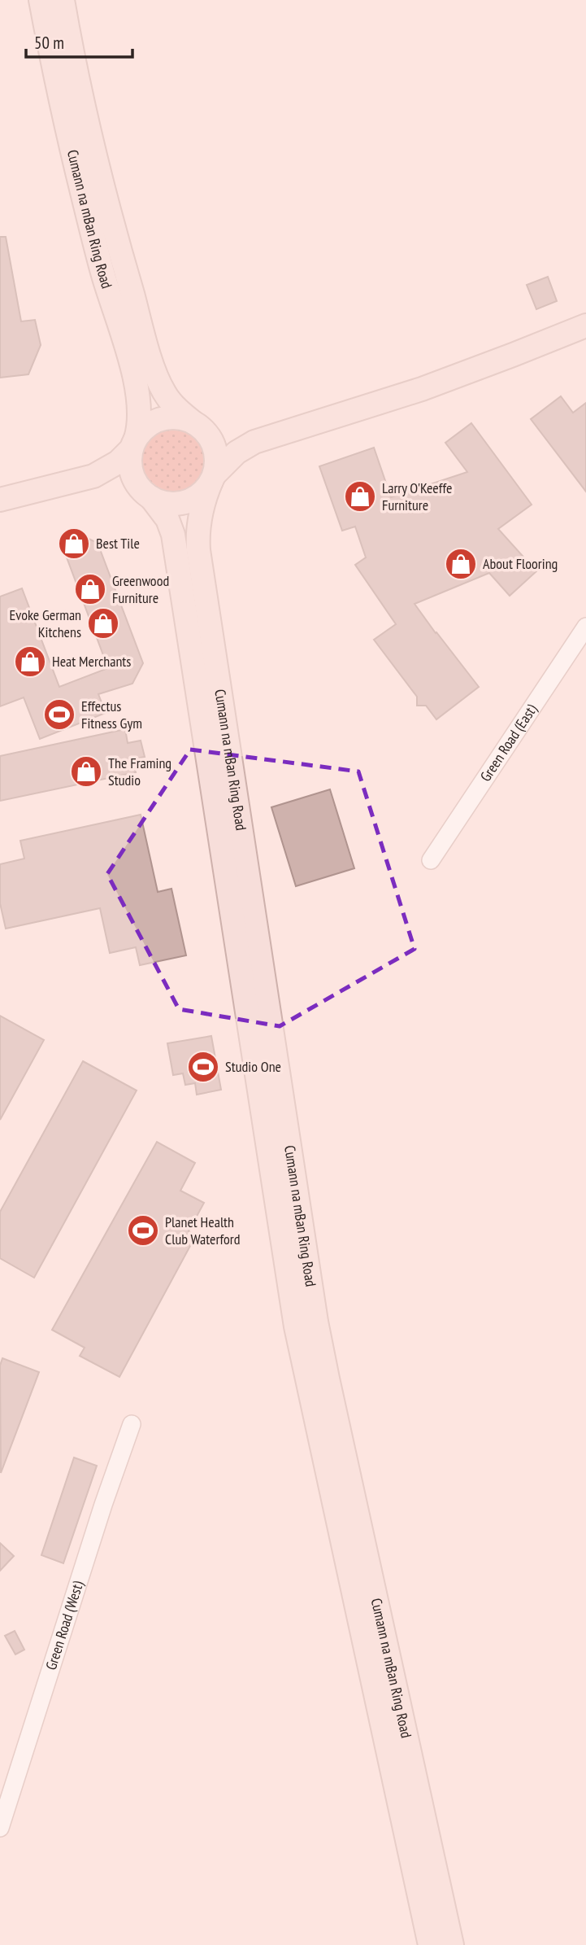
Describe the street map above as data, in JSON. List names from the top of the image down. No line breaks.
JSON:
{"streets":{"main road":["Cumann na mBan Ring Road"],"street":["Green Road (East)","Green Road (West)"]},"places":{"shop":["Larry O'Keeffe Furniture","Best Tile","About Flooring","Greenwood Furniture","Evoke German Kitchens","Heat Merchants","The Framing Studio"],"sports":["Effectus Fitness Gym","Studio One","Planet Health Club Waterford"]},"scale_bar":"50 m"}
